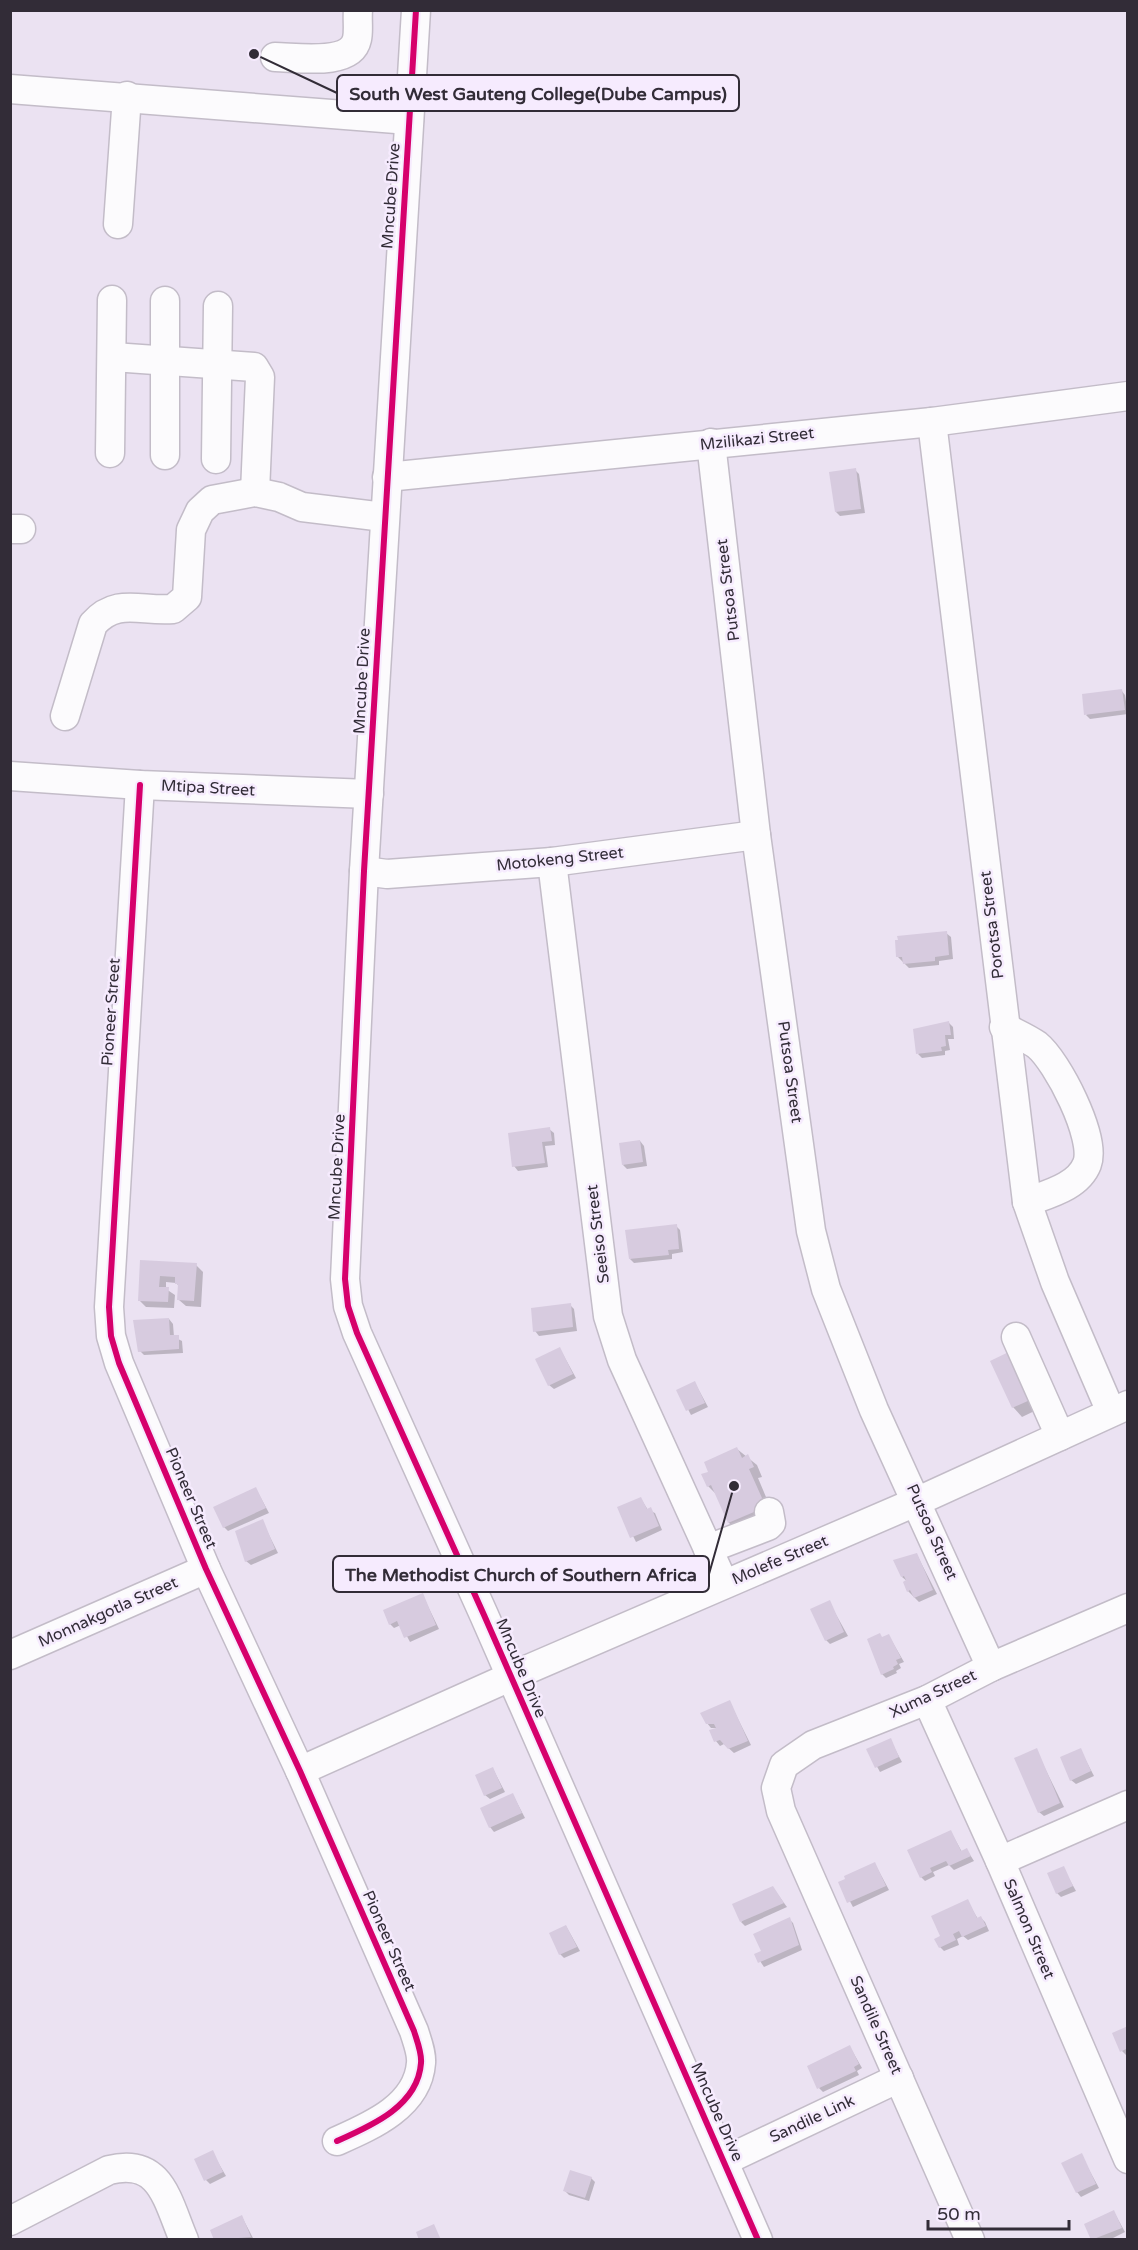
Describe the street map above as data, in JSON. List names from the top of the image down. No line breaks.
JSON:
{"streets":{"street":["Mncube Drive","Mzilikazi Street","Putsoa Street","Mtipa Street","Motokeng Street","Porotsa Street","Pioneer Street","Seeiso Street","Molefe Street","Monnakgotla Street","Xuma Street","Salmon Street","Sandile Street","Sandile Link"]},"crossings":[["Mncube Drive","Mzilikazi Street"],["Mncube Drive","Mtipa Street"],["Mncube Drive","Motokeng Street"],["Mncube Drive","Molefe Street"],["Mncube Drive","Sandile Link"],["Mzilikazi Street","Putsoa Street"],["Mzilikazi Street","Porotsa Street"],["Putsoa Street","Motokeng Street"],["Putsoa Street","Molefe Street"],["Putsoa Street","Xuma Street"],["Mtipa Street","Pioneer Street"],["Motokeng Street","Seeiso Street"],["Porotsa Street","Molefe Street"],["Pioneer Street","Molefe Street"],["Pioneer Street","Monnakgotla Street"],["Seeiso Street","Molefe Street"],["Xuma Street","Salmon Street"],["Xuma Street","Sandile Street"],["Sandile Street","Sandile Link"]],"places":["South West Gauteng College(Dube Campus)","The Methodist Church of Southern Africa"],"scale_bar":"50 m"}
